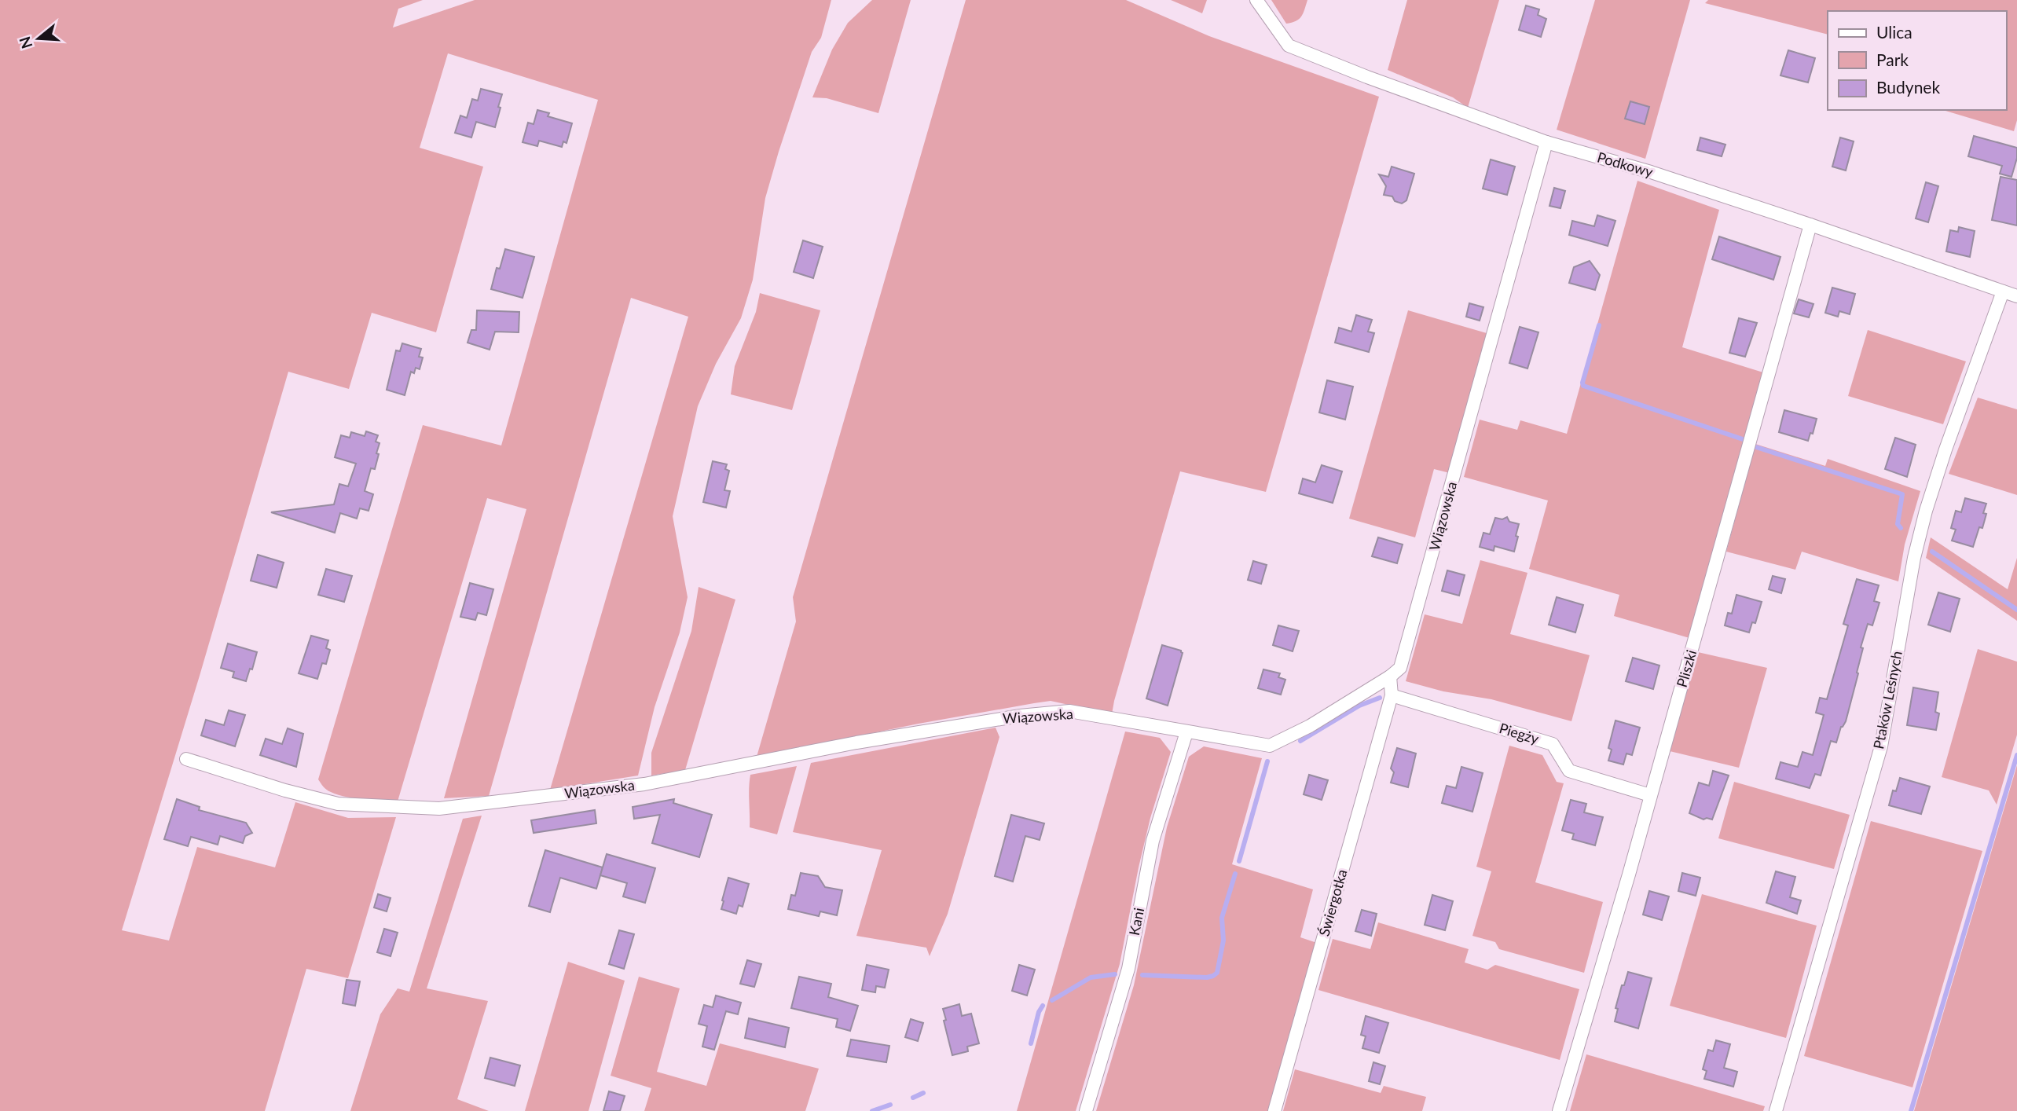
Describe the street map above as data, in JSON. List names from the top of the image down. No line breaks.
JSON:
{"streets":{"street":["Podkowy","Wiązowska","Pliszki","Ptaków Leśnych","Piegży","Świergotka","Kani"]},"crossings":[["Podkowy","Wiązowska"],["Podkowy","Pliszki"],["Podkowy","Ptaków Leśnych"],["Wiązowska","Kani"],["Pliszki","Piegży"],["Piegży","Świergotka"]],"legend":["Ulica","Park","Budynek"],"north":"left"}
